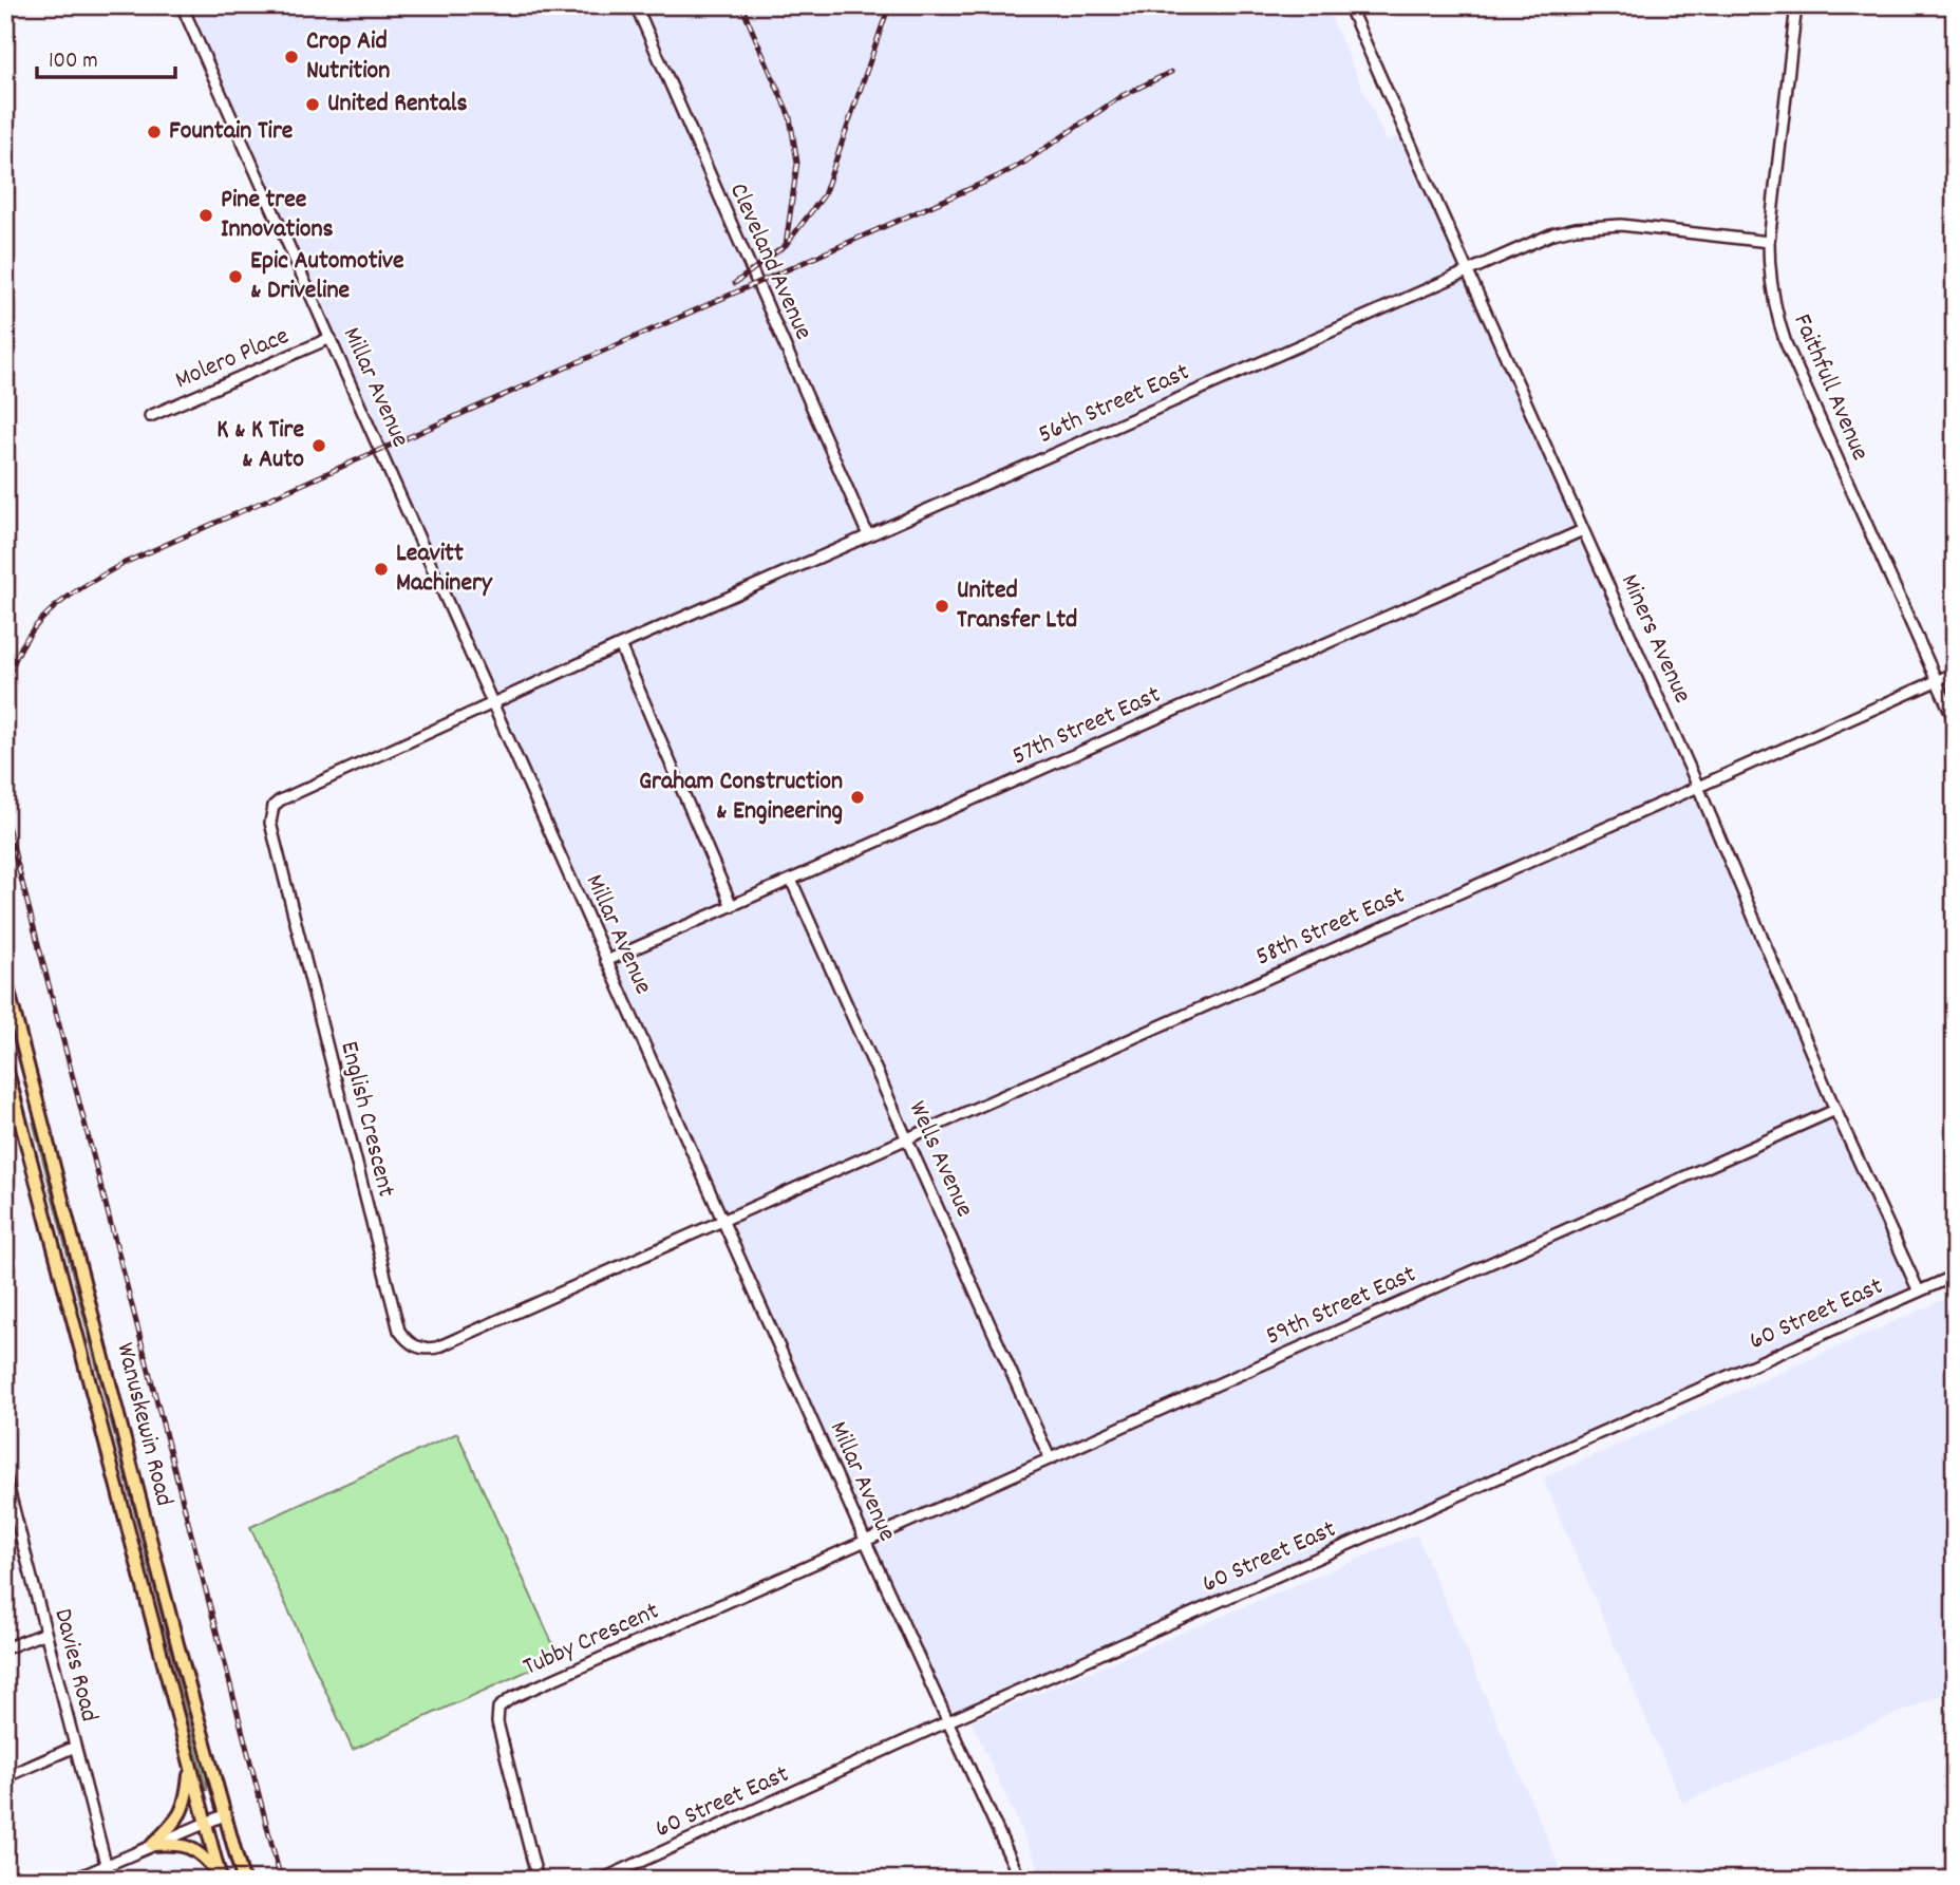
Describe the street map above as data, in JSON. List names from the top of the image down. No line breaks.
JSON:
{"streets":{"main road":["Wanuskewin Road"],"street":["Cleveland Avenue","Molero Place","Millar Avenue","Faithfull Avenue","56th Street East","Miners Avenue","57th Street East","58th Street East","English Crescent","Wells Avenue","59th Street East","60 Street East","Tubby Crescent","Davies Road"]},"crossings":[["Cleveland Avenue","56th Street East"],["Molero Place","Millar Avenue"],["Millar Avenue","56th Street East"],["Millar Avenue","57th Street East"],["Millar Avenue","58th Street East"],["Millar Avenue","English Crescent"],["Millar Avenue","59th Street East"],["Millar Avenue","60 Street East"],["Millar Avenue","Tubby Crescent"],["Faithfull Avenue","56th Street East"],["Faithfull Avenue","58th Street East"],["56th Street East","Miners Avenue"],["56th Street East","English Crescent"],["Miners Avenue","57th Street East"],["Miners Avenue","58th Street East"],["Miners Avenue","59th Street East"],["Miners Avenue","60 Street East"],["57th Street East","Wells Avenue"],["58th Street East","English Crescent"],["58th Street East","Wells Avenue"],["Wells Avenue","59th Street East"],["59th Street East","Tubby Crescent"]],"places":["Crop Aid Nutrition","United Rentals","Fountain Tire","Pine tree Innovations","Epic Automotive & Driveline","K & K Tire & Auto","Leavitt Machinery","United Transfer Ltd","Graham Construction & Engineering"],"scale_bar":"100 m"}
